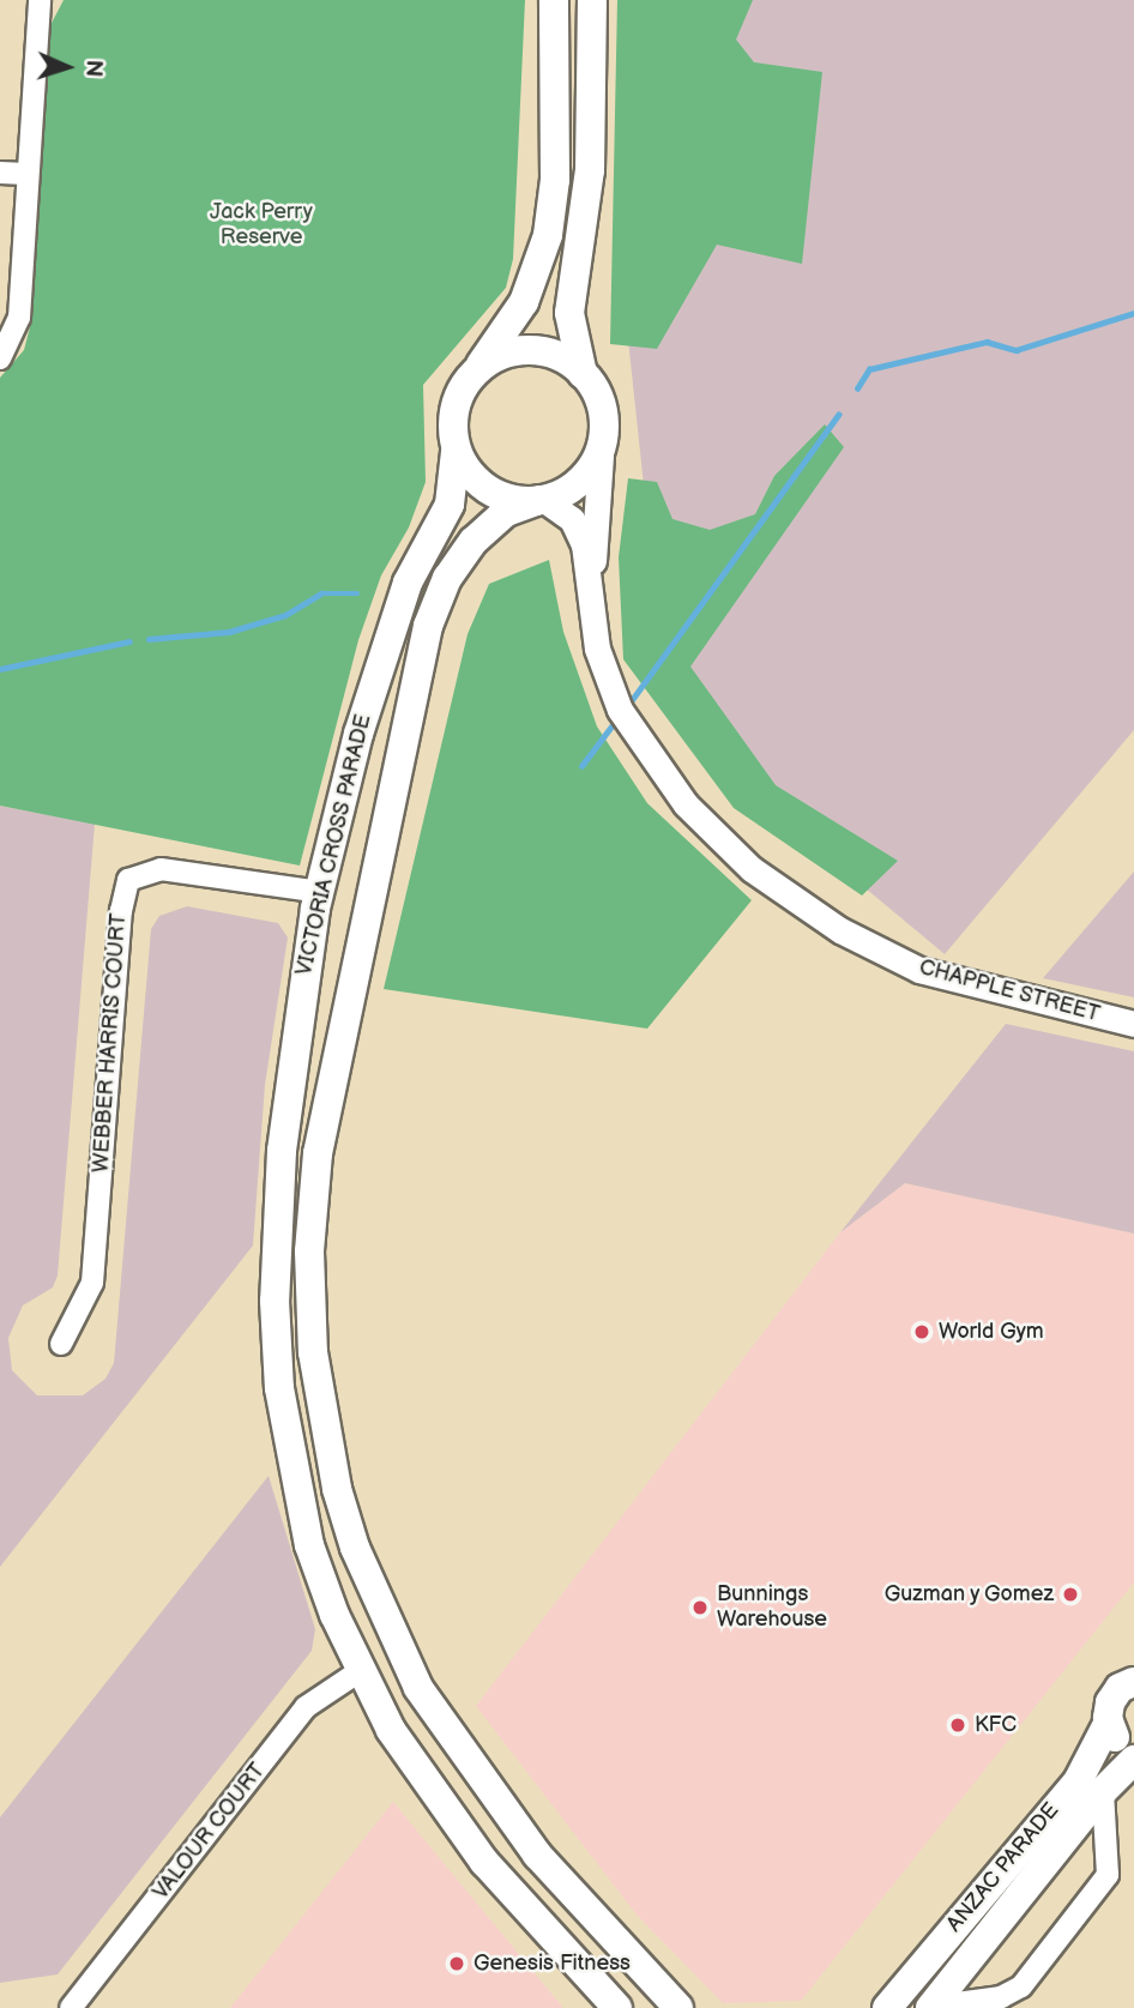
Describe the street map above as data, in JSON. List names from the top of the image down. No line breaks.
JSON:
{"streets":{"main road":["VICTORIA CROSS PARADE","ANZAC PARADE"],"street":["CHAPPLE STREET","WEBBER HARRIS COURT","VALOUR COURT"]},"crossings":[["VICTORIA CROSS PARADE","CHAPPLE STREET"],["VICTORIA CROSS PARADE","WEBBER HARRIS COURT"],["VICTORIA CROSS PARADE","VALOUR COURT"]],"parks":["Jack Perry Reserve"],"places":["World Gym","Guzman y Gomez","Bunnings Warehouse","KFC","Genesis Fitness"],"north":"right"}
